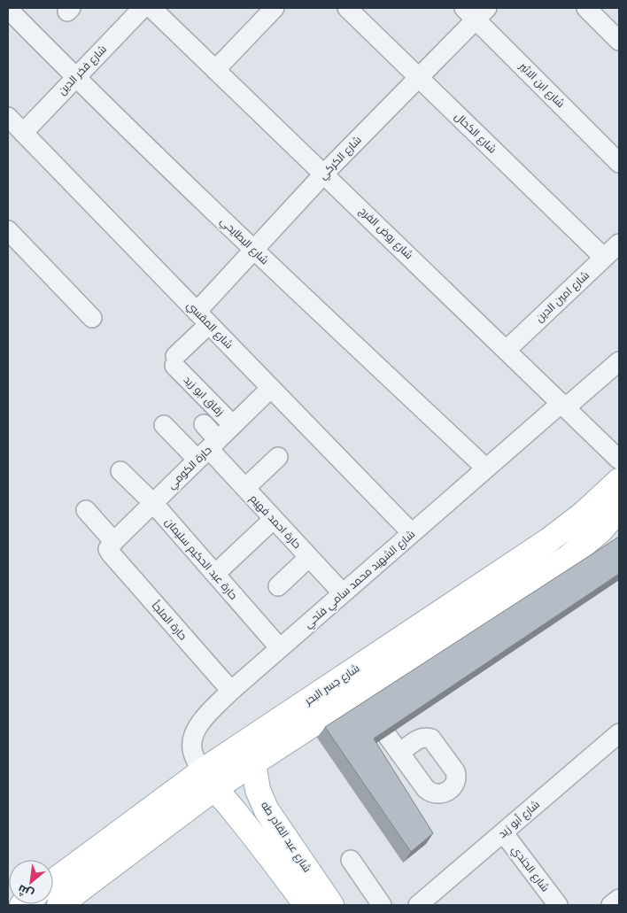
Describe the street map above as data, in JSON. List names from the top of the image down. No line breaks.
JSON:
{"streets":{"main road":["شارع جسر البحر","شارع عبد القادر طه"],"street":["شارع فخر الدين","شارع ابن الاثير","شارع الكحال","شارع الكركي","شارع روض الفرج","شارع البطايحي","شارع امين الدين","شارع المقسي","زقاق ابو زيد","حارة الكومي","حارة احمد فهيم","حارة عبد الحكيم سليمان","شارع الشهيد محمد سامي فتحي","حارة الملجأ","شارع أبو زيد","شارع الجندي"]},"crossings":[["شارع فخر الدين","شارع البطايحي"],["شارع فخر الدين","شارع المقسي"],["شارع ابن الاثير","شارع الكركي"],["شارع الكحال","شارع الكركي"],["شارع الكحال","شارع امين الدين"],["شارع الكركي","شارع روض الفرج"],["شارع الكركي","شارع البطايحي"],["شارع الكركي","شارع المقسي"],["شارع الكركي","زقاق ابو زيد"],["شارع روض الفرج","شارع امين الدين"],["شارع روض الفرج","شارع الشهيد محمد سامي فتحي"],["شارع البطايحي","شارع الشهيد محمد سامي فتحي"],["شارع المقسي","حارة الكومي"],["شارع المقسي","شارع الشهيد محمد سامي فتحي"],["زقاق ابو زيد","حارة الكومي"],["حارة الكومي","حارة احمد فهيم"],["حارة الكومي","حارة عبد الحكيم سليمان"],["حارة الكومي","حارة الملجأ"],["حارة احمد فهيم","شارع الشهيد محمد سامي فتحي"],["حارة عبد الحكيم سليمان","شارع الشهيد محمد سامي فتحي"],["شارع الشهيد محمد سامي فتحي","حارة الملجأ"],["شارع الشهيد محمد سامي فتحي","شارع جسر البحر"],["شارع الشهيد محمد سامي فتحي","شارع عبد القادر طه"],["شارع جسر البحر","شارع عبد القادر طه"],["شارع أبو زيد","شارع الجندي"]],"north":"bottom left"}
